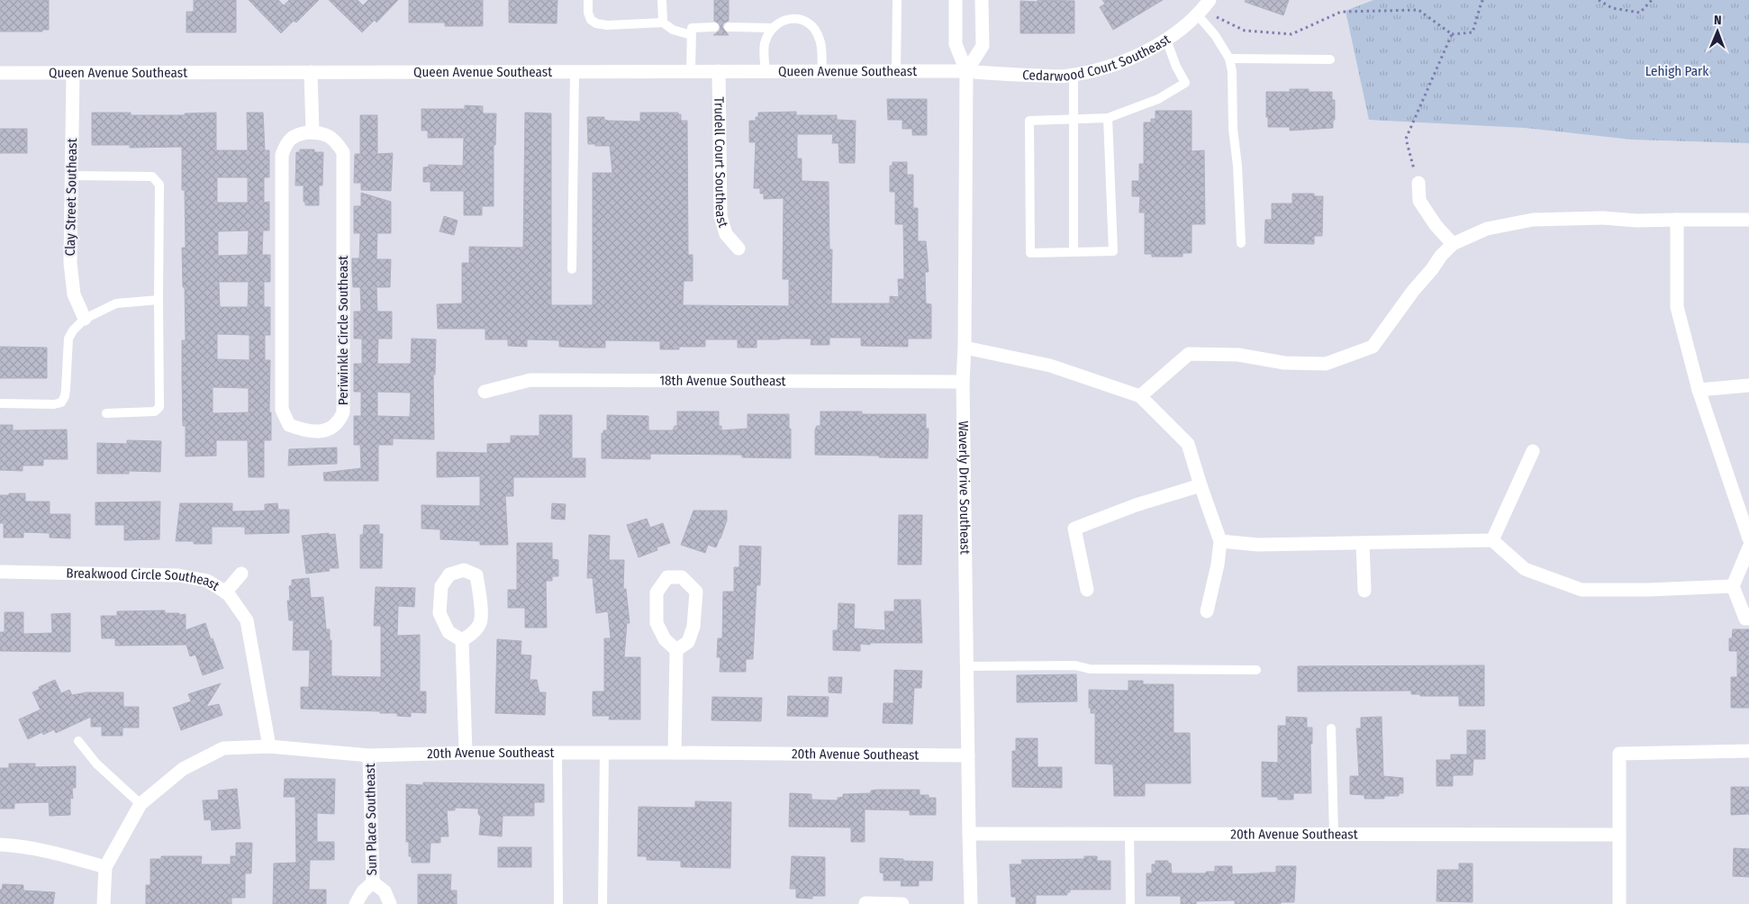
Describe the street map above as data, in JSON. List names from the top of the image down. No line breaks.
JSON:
{"streets":{"street":["Cedarwood Court Southeast","Queen Avenue Southeast","Trudell Court Southeast","Clay Street Southeast","Periwinkle Circle Southeast","18th Avenue Southeast","Waverly Drive Southeast","Breakwood Circle Southeast","20th Avenue Southeast","Sun Place Southeast"]},"crossings":[["Cedarwood Court Southeast","Queen Avenue Southeast"],["Cedarwood Court Southeast","Waverly Drive Southeast"],["Queen Avenue Southeast","Trudell Court Southeast"],["Queen Avenue Southeast","Clay Street Southeast"],["Queen Avenue Southeast","Waverly Drive Southeast"],["18th Avenue Southeast","Waverly Drive Southeast"],["Waverly Drive Southeast","20th Avenue Southeast"],["Breakwood Circle Southeast","20th Avenue Southeast"],["20th Avenue Southeast","Sun Place Southeast"]],"parks":["Lehigh Park"],"north":"top"}
